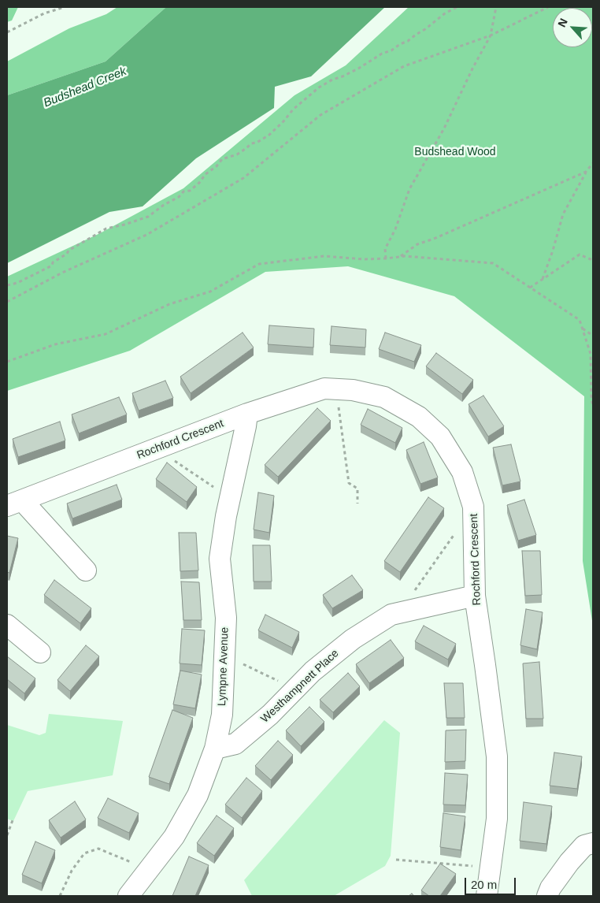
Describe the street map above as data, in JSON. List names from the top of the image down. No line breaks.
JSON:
{"streets":{"street":["Rochford Crescent","Lympne Avenue","Westhampnett Place"]},"crossings":[["Rochford Crescent","Lympne Avenue"],["Rochford Crescent","Westhampnett Place"],["Lympne Avenue","Westhampnett Place"]],"water":["Budshead Creek"],"parks":["Budshead Wood"],"scale_bar":"20 m","north":"top left"}
